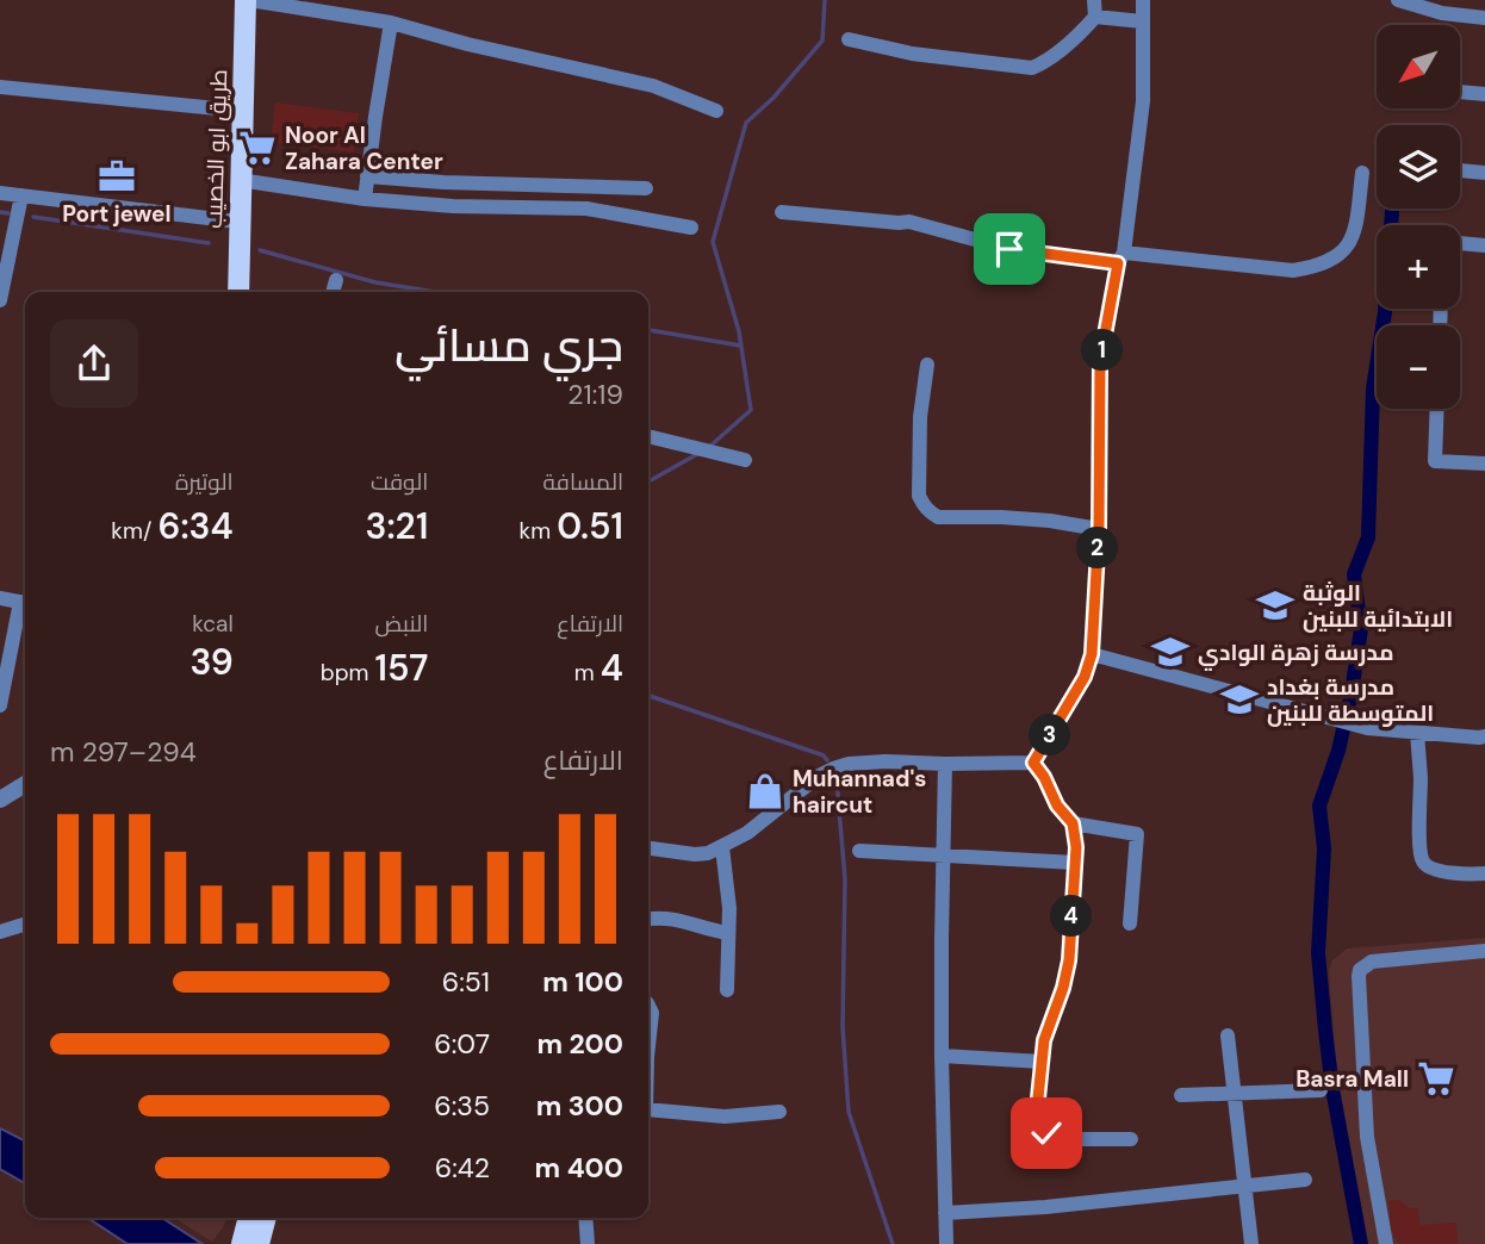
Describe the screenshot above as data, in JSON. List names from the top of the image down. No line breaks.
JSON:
{"streets":{"main road":["طريق ابو الخصيب"]},"places":{"supermarket":["Noor Al Zahara Center","Basra Mall"],"office":["Port jewel"],"school or university":["الوثبة الابتدائية للبنين","مدرسة زهرة الوادي","مدرسة بغداد المتوسطة للبنين"],"shop":["Muhannad's haircut"]},"north":"bottom left","page":{"map_buttons":["+","−"],"heading":["جري مسائي","21:19"],"pins":["1","2","3","4"],"stats":[["المسافة","0.51 km"],["الوقت","3:21"],["الوتيرة","6:34 /km"],["الارتفاع","4 m"],["النبض","157 bpm"],["kcal","39"]],"chart":["الارتفاع","294–297 m"],"list":[{"name":"100 m","note":"6:51"},{"name":"200 m","note":"6:07"},{"name":"300 m","note":"6:35"},{"name":"400 m","note":"6:42"}]}}
